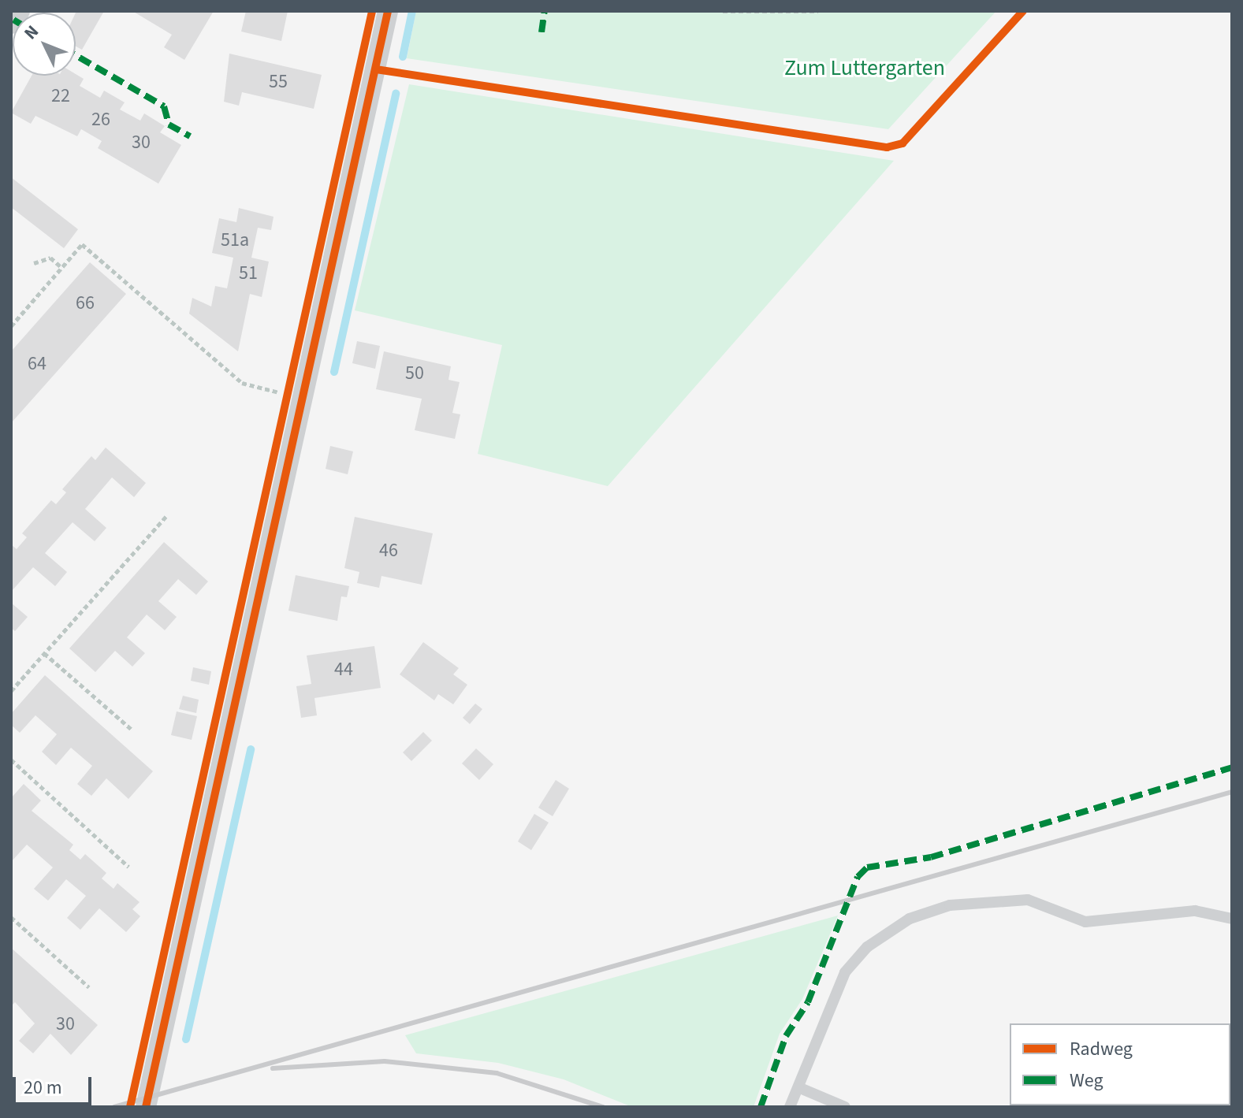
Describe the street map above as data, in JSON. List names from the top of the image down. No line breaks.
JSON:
{"parks":["Zum Luttergarten"],"house_numbers":["55","22","26","30","51a","51","66","64","50","46","44","30"],"legend":["Radweg","Weg"],"scale_bar":"20 m","north":"top left"}
